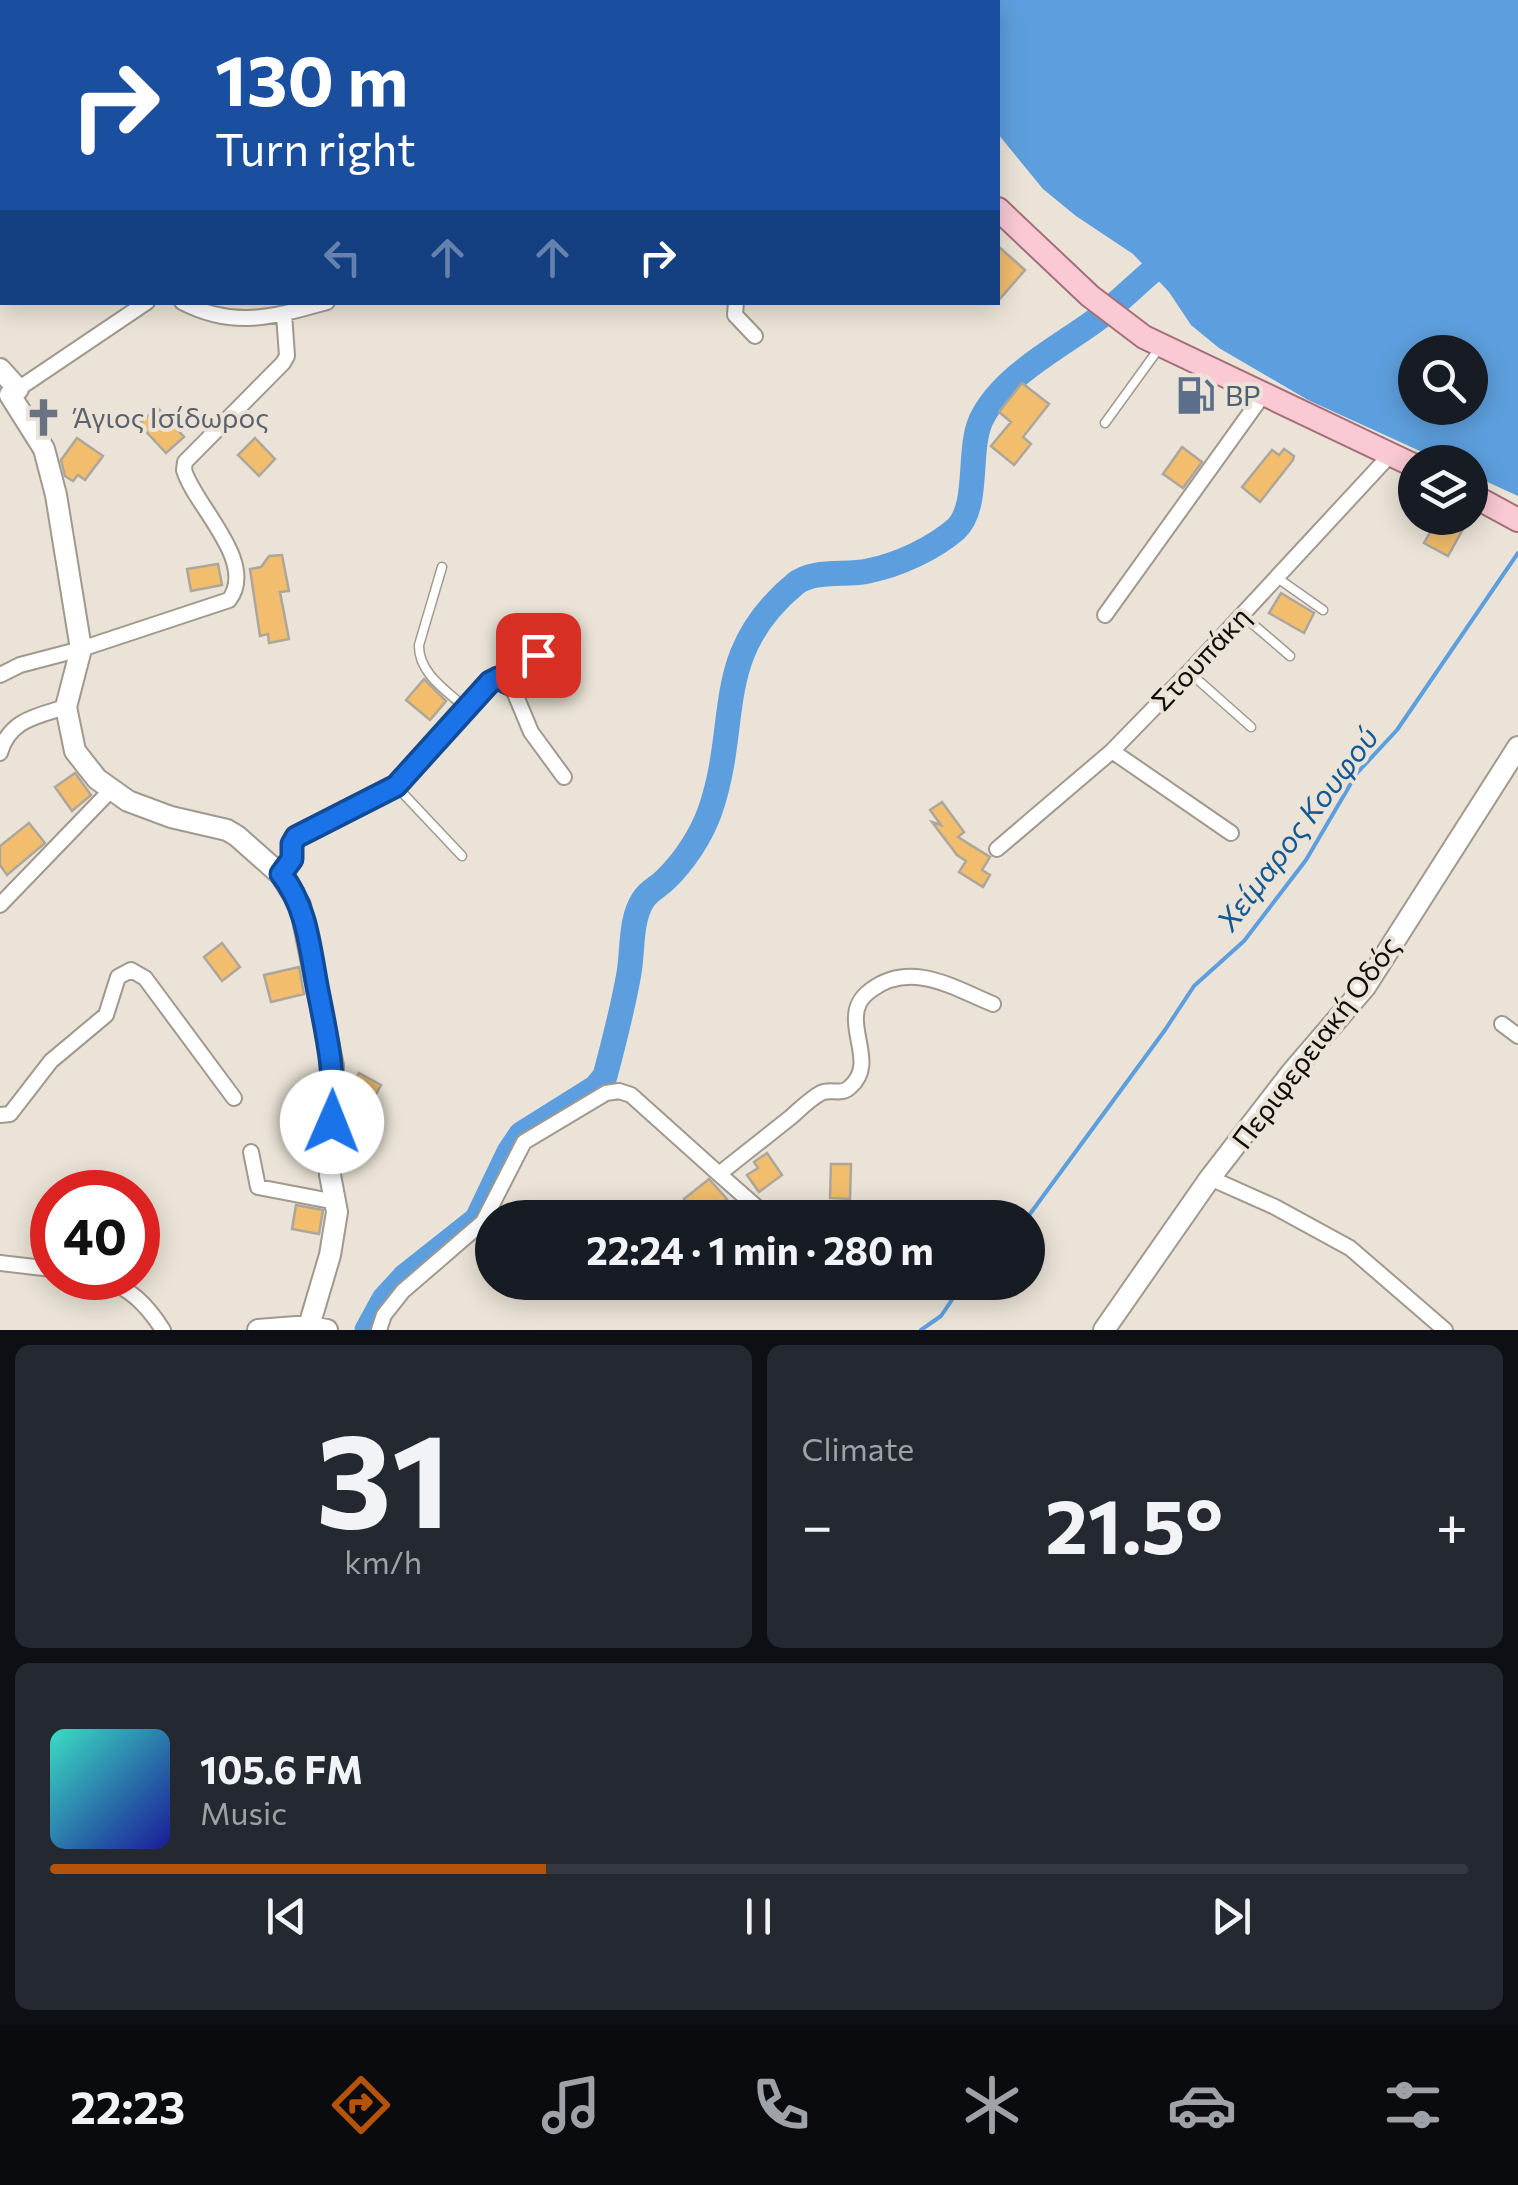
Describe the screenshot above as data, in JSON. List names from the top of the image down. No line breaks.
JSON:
{"streets":{"street":["Στουπάκη","Περιφερειακή Οδός"]},"water":["Χείμαρος Κουφού"],"places":{"fuel station":["BP"],"church":["Άγιος Ισίδωρος"]},"page":{"turn":["130 m","Turn right"],"limit":"40","trip":"22:24 · 1 min · 280 m","tile":[["31","km/h"],"Climate"],"heat":["−","21.5°","+"],"song":["105.6 FM","Music"],"tabs":"22:23"}}
